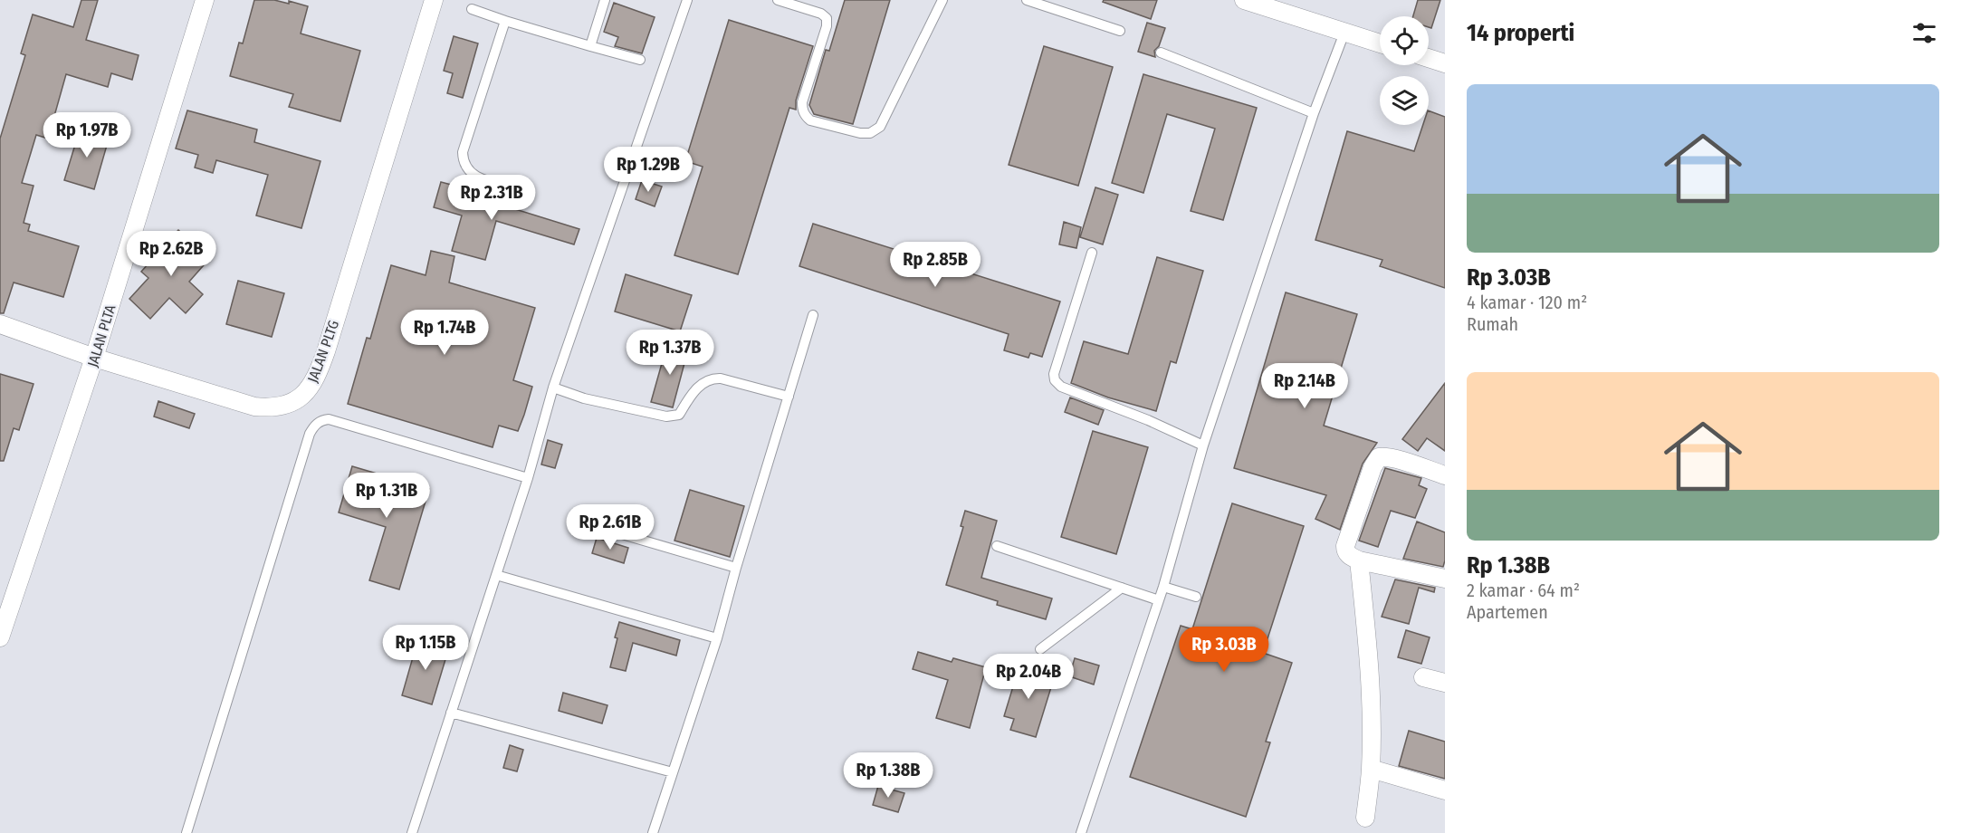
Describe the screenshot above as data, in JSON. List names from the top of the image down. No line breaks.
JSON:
{"streets":{"street":["JALAN PLTA","JALAN PLTG"]},"crossings":[["JALAN PLTA","JALAN PLTG"]],"page":{"heading":"14 properti","list":[{"name":"Rp 3.03B","note":"4 kamar · 120 m² · Rumah"},{"name":"Rp 1.38B","note":"2 kamar · 64 m² · Apartemen"}],"price":["Rp 1.97B","Rp 1.29B","Rp 2.31B","Rp 2.62B","Rp 2.85B","Rp 1.74B","Rp 1.37B","Rp 2.14B","Rp 1.31B","Rp 2.61B","Rp 1.15B","Rp 3.03B","Rp 2.04B","Rp 1.38B"]}}
